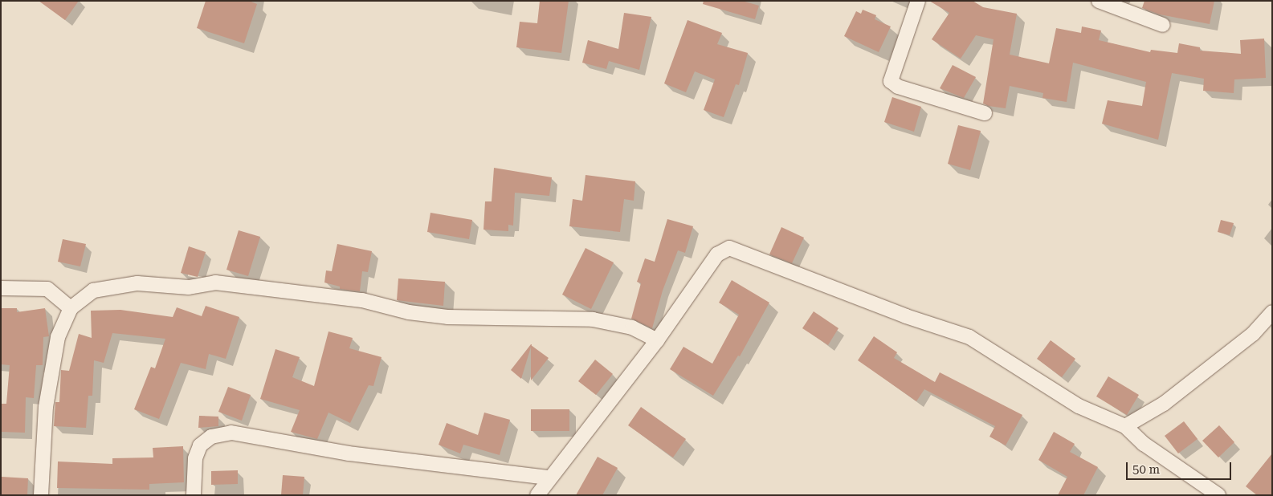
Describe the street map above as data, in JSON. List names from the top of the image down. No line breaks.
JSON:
{"scale_bar":"50 m"}
